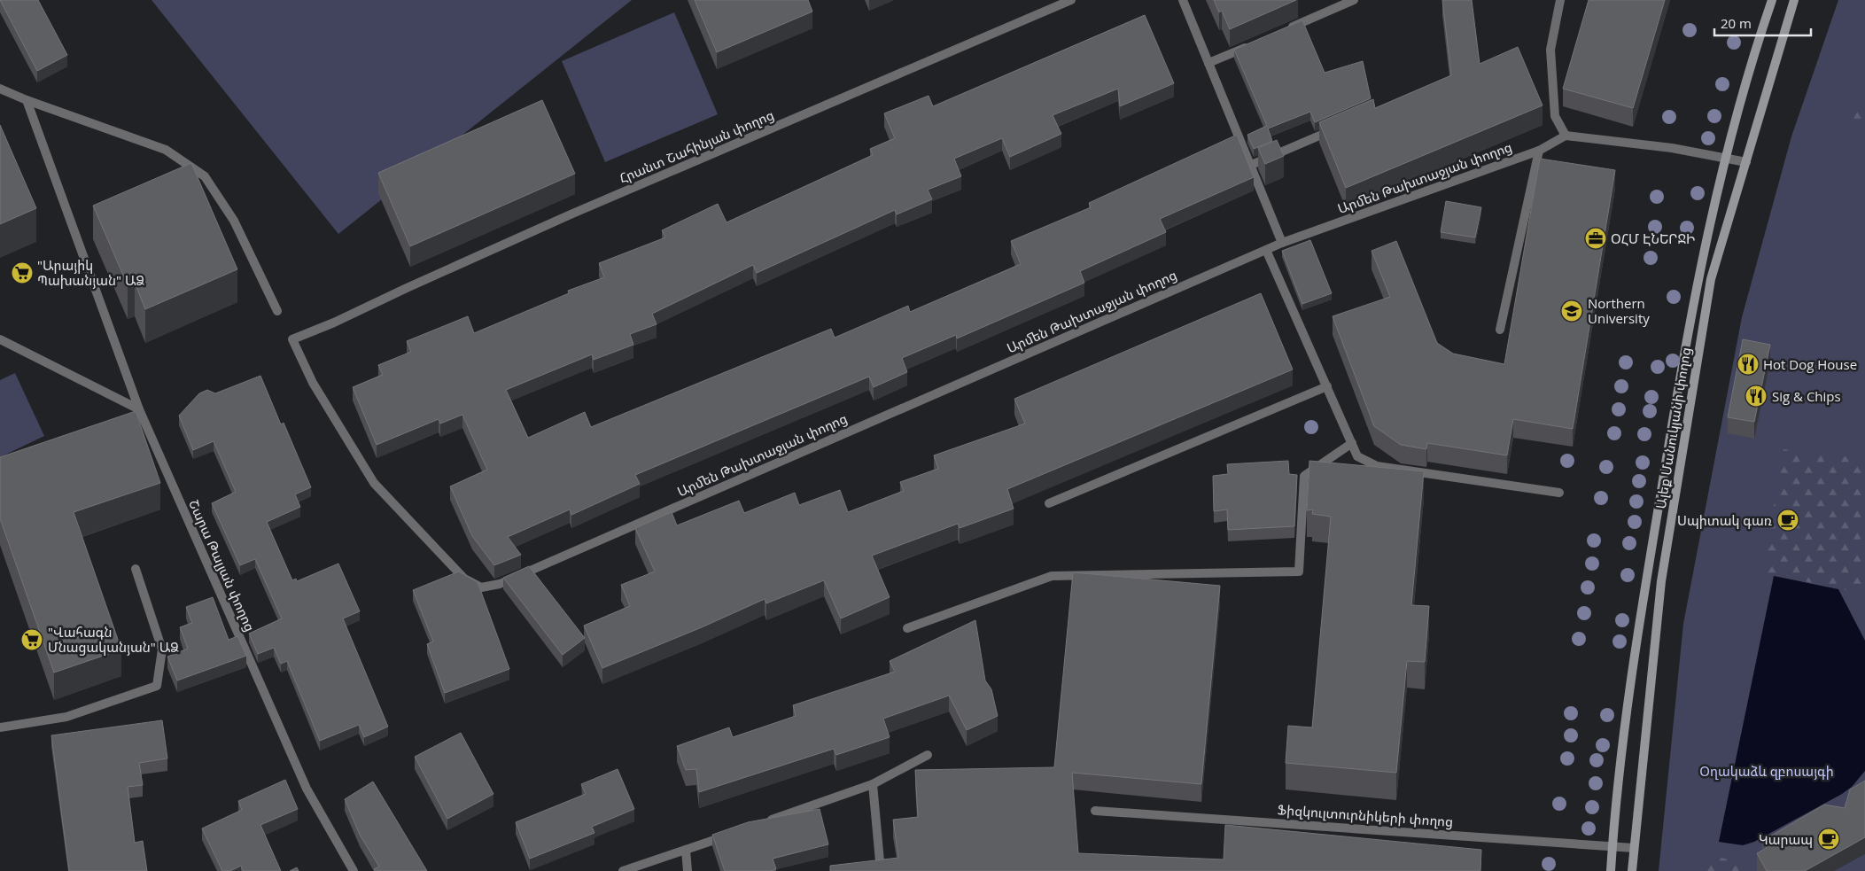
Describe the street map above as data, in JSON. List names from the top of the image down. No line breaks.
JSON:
{"streets":{"street":["Հրանտ Շահինյան փողոց","Արմեն Թախտաջյան փողոց","Ալեք Մանուկյանի փողոց","Շարա Թալյան փողոց","Ֆիզկուլտուրնիկերի փողոց"]},"crossings":[["Հրանտ Շահինյան փողոց","Արմեն Թախտաջյան փողոց"],["Ալեք Մանուկյանի փողոց","Ֆիզկուլտուրնիկերի փողոց"]],"parks":["Օղակաձև զբոսայգի"],"places":{"office":["ՕՀՄ ԷՆԵՐՋԻ"],"supermarket":["\"Արայիկ Պախանյան\" ԱՁ","\"Վահագն Մնացականյան\" ԱՁ"],"school or university":["Northern University"],"restaurant":["Hot Dog House","Sig & Chips"],"cafe":["Սպիտակ գառ","Կարապ"]},"scale_bar":"20 m"}
